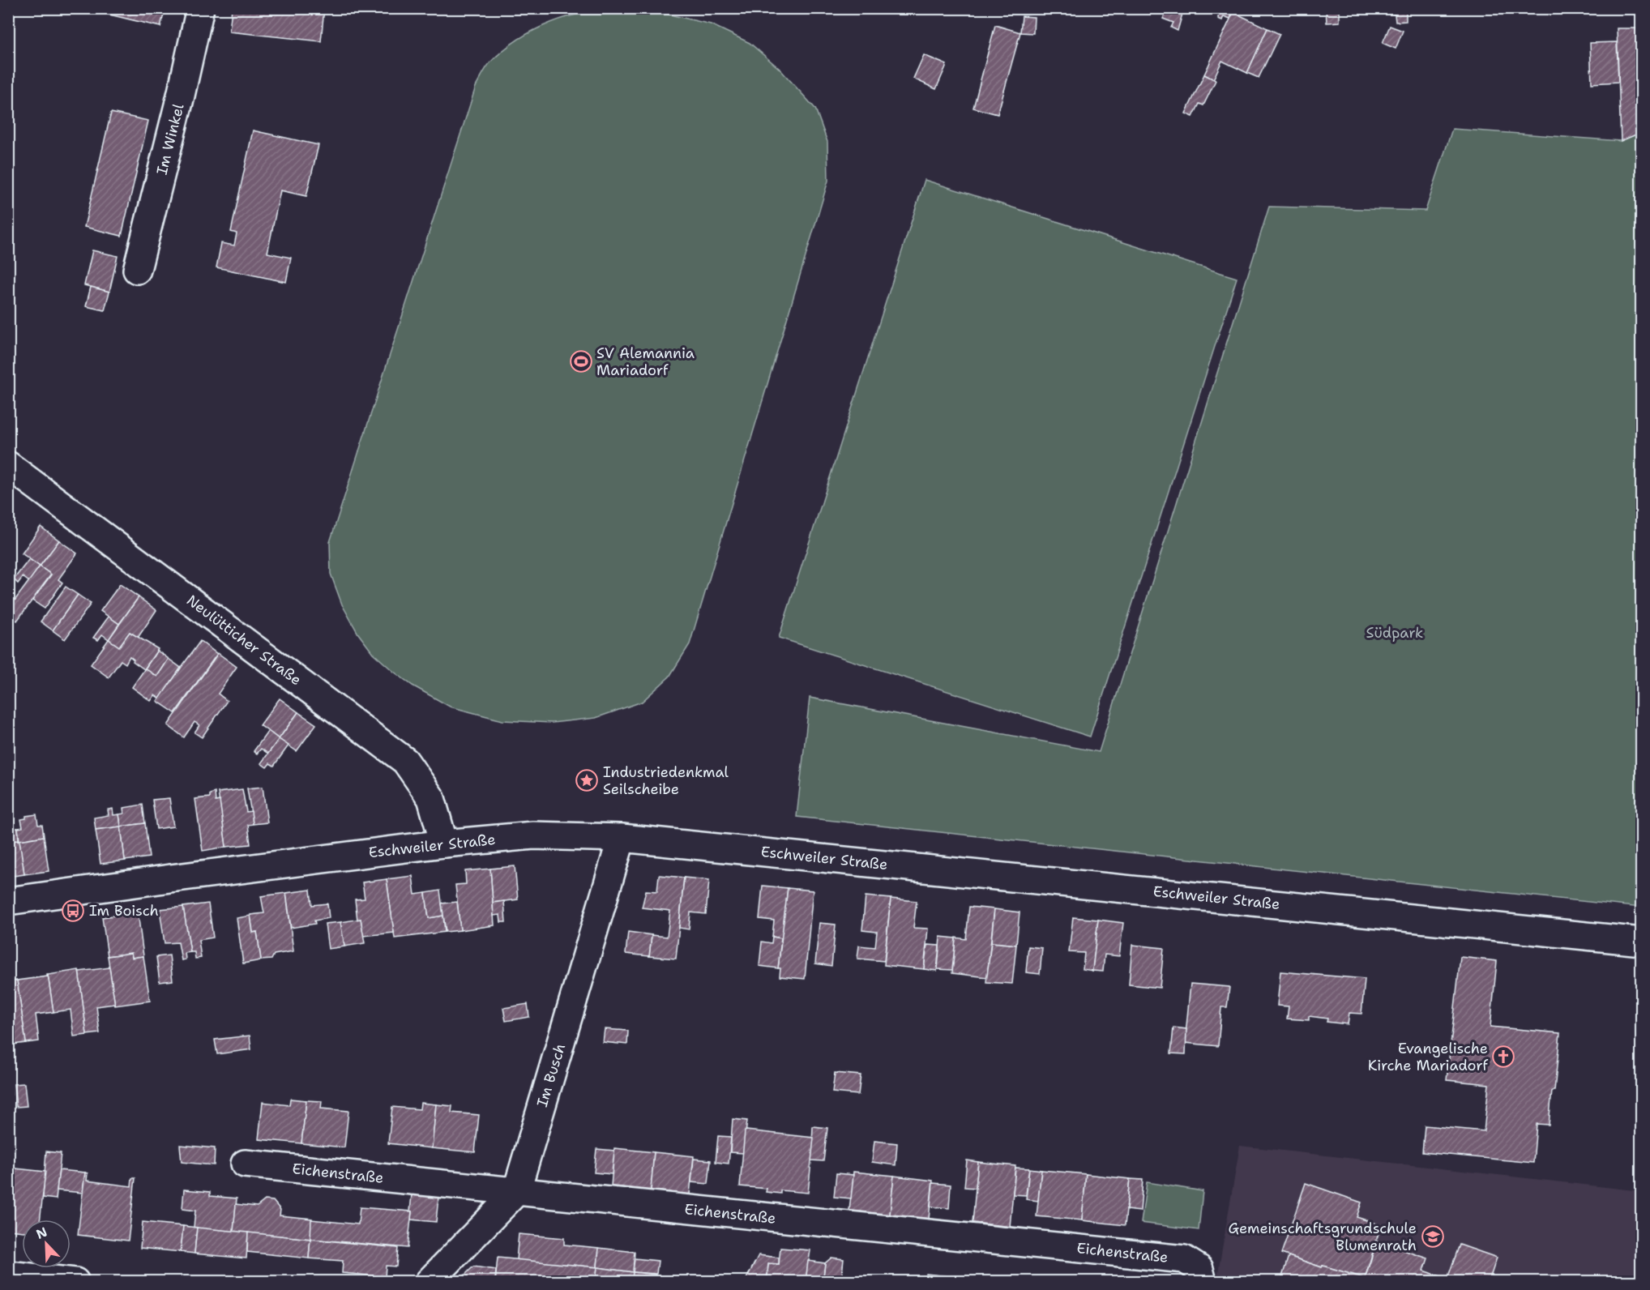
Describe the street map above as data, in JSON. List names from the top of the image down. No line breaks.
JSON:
{"streets":{"street":["Im Winkel","Neulütticher Straße","Eschweiler Straße","Im Busch","Eichenstraße"]},"crossings":[["Neulütticher Straße","Eschweiler Straße"],["Eschweiler Straße","Im Busch"],["Im Busch","Eichenstraße"]],"parks":["Südpark"],"places":{"sports":["SV Alemannia Mariadorf"],"place":["Industriedenkmal Seilscheibe"],"bus stop":["Im Boisch"],"church":["Evangelische Kirche Mariadorf"],"school or university":["Gemeinschaftsgrundschule Blumenrath"]},"north":"top left"}
